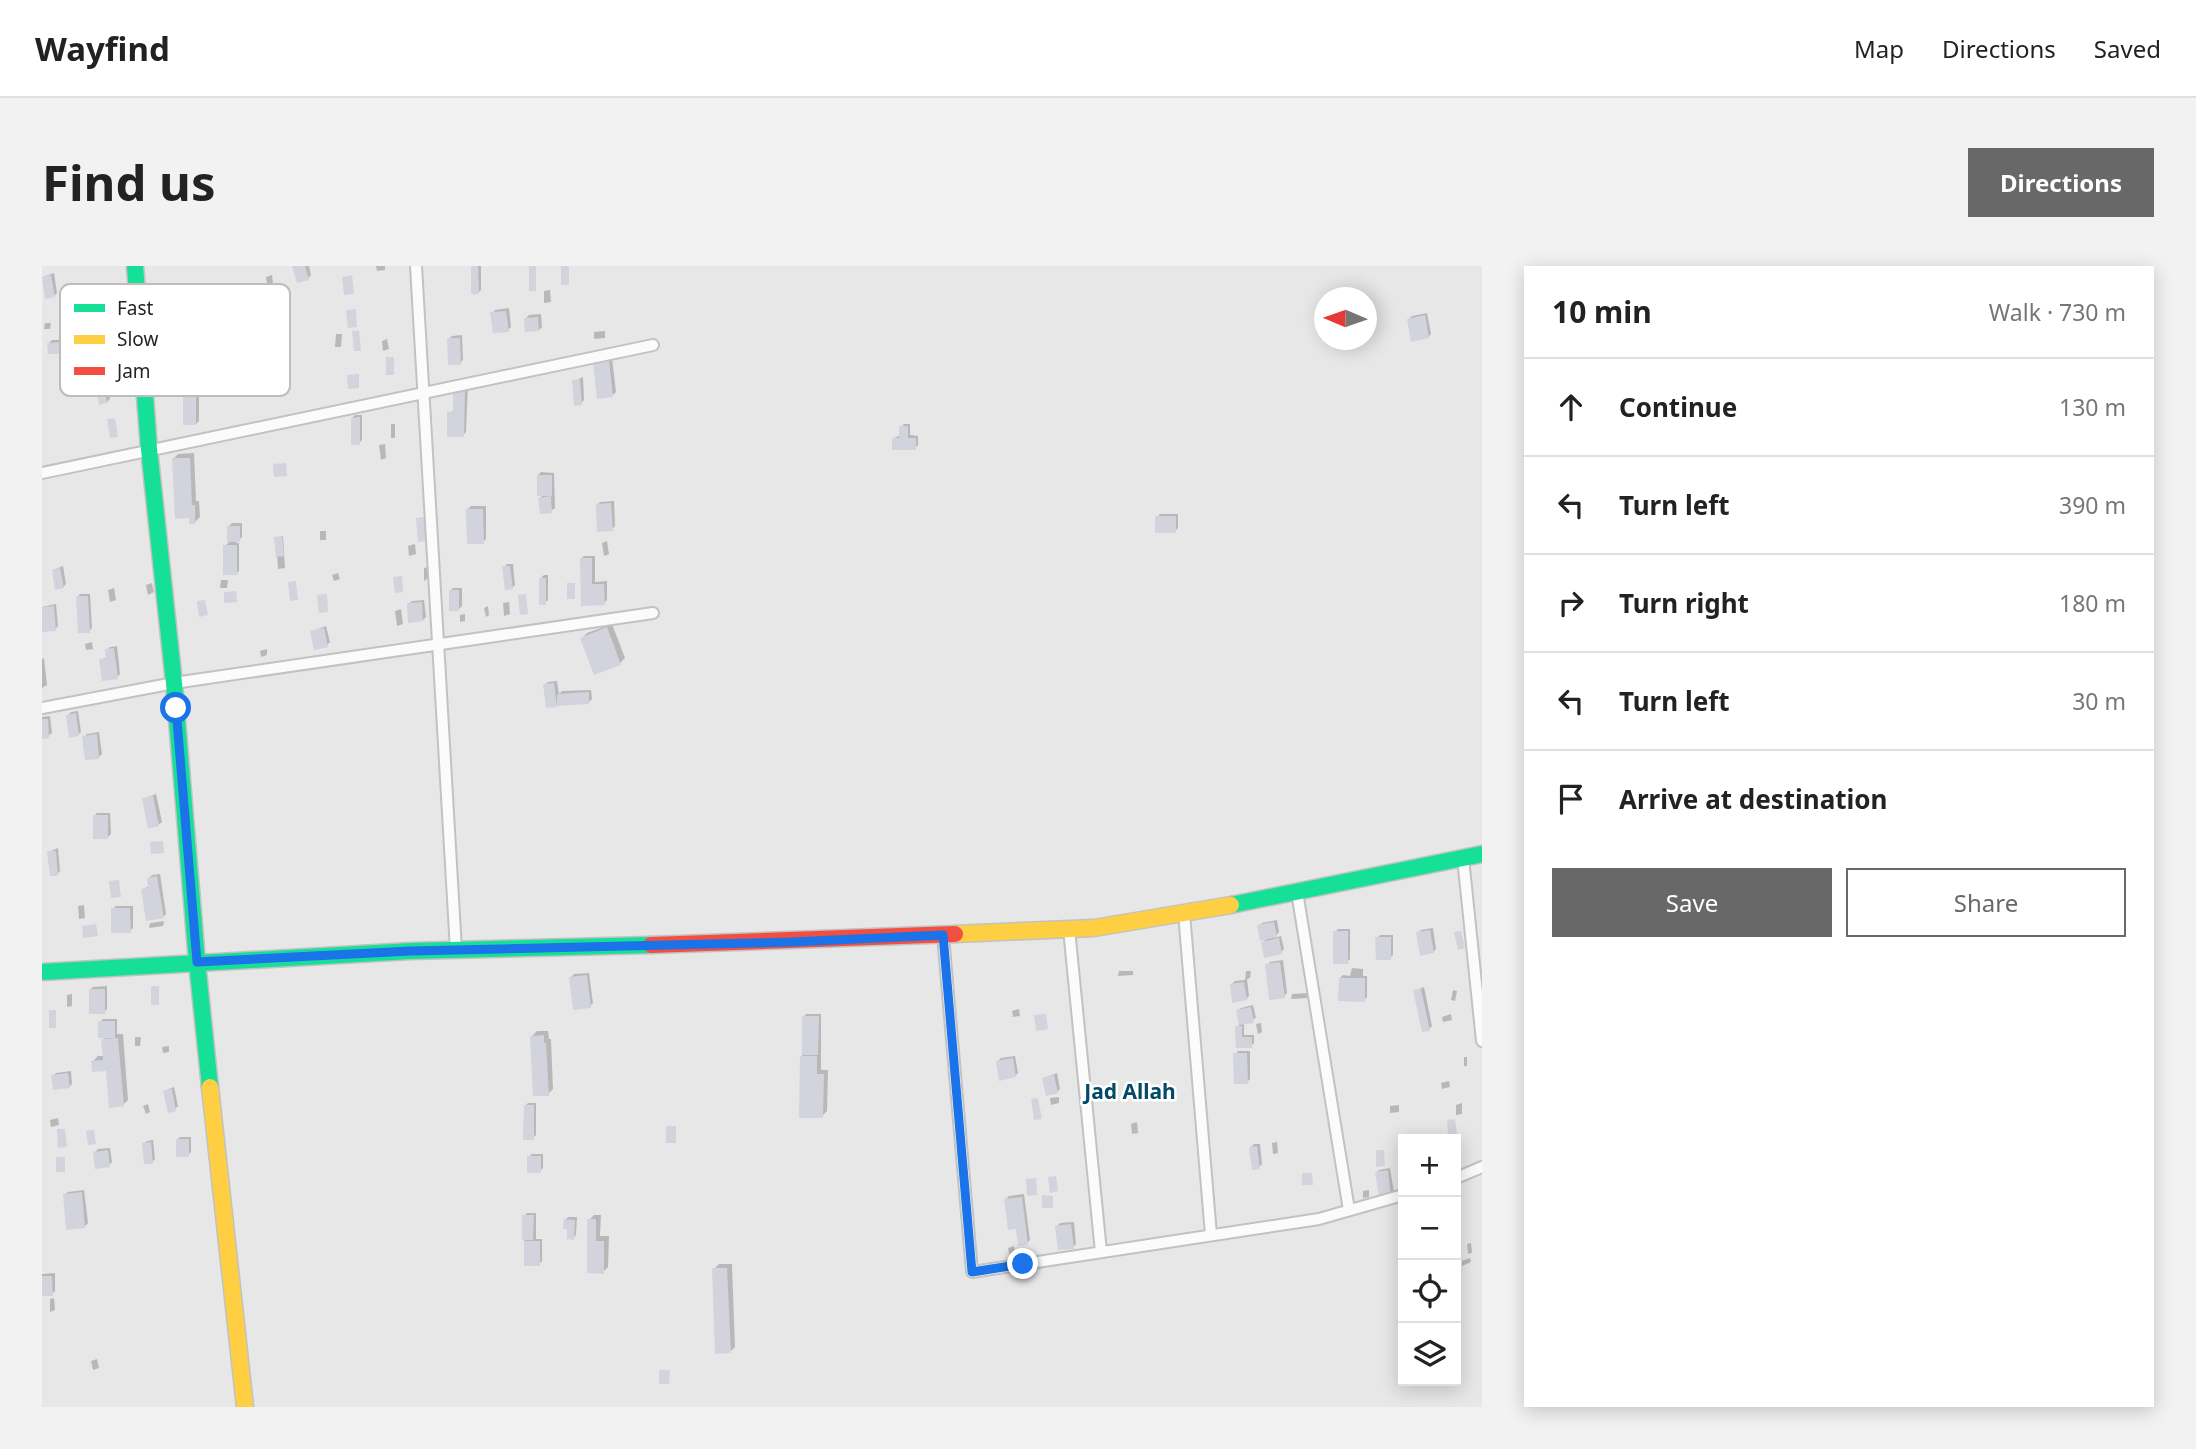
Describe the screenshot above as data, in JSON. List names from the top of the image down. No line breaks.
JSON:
{"districts":["Jad Allah"],"legend":["Fast","Slow","Jam"],"north":"left","page":{"header":"Wayfind","nav":["Map","Directions","Saved"],"buttons":["Directions",["Save","Share"]],"title":"Find us","heading":["10 min","Walk · 730 m"],"list":[["Continue","130 m"],["Turn left","390 m"],["Turn right","180 m"],["Turn left","30 m"],"Arrive at destination"],"map_buttons":["+","−"]}}
